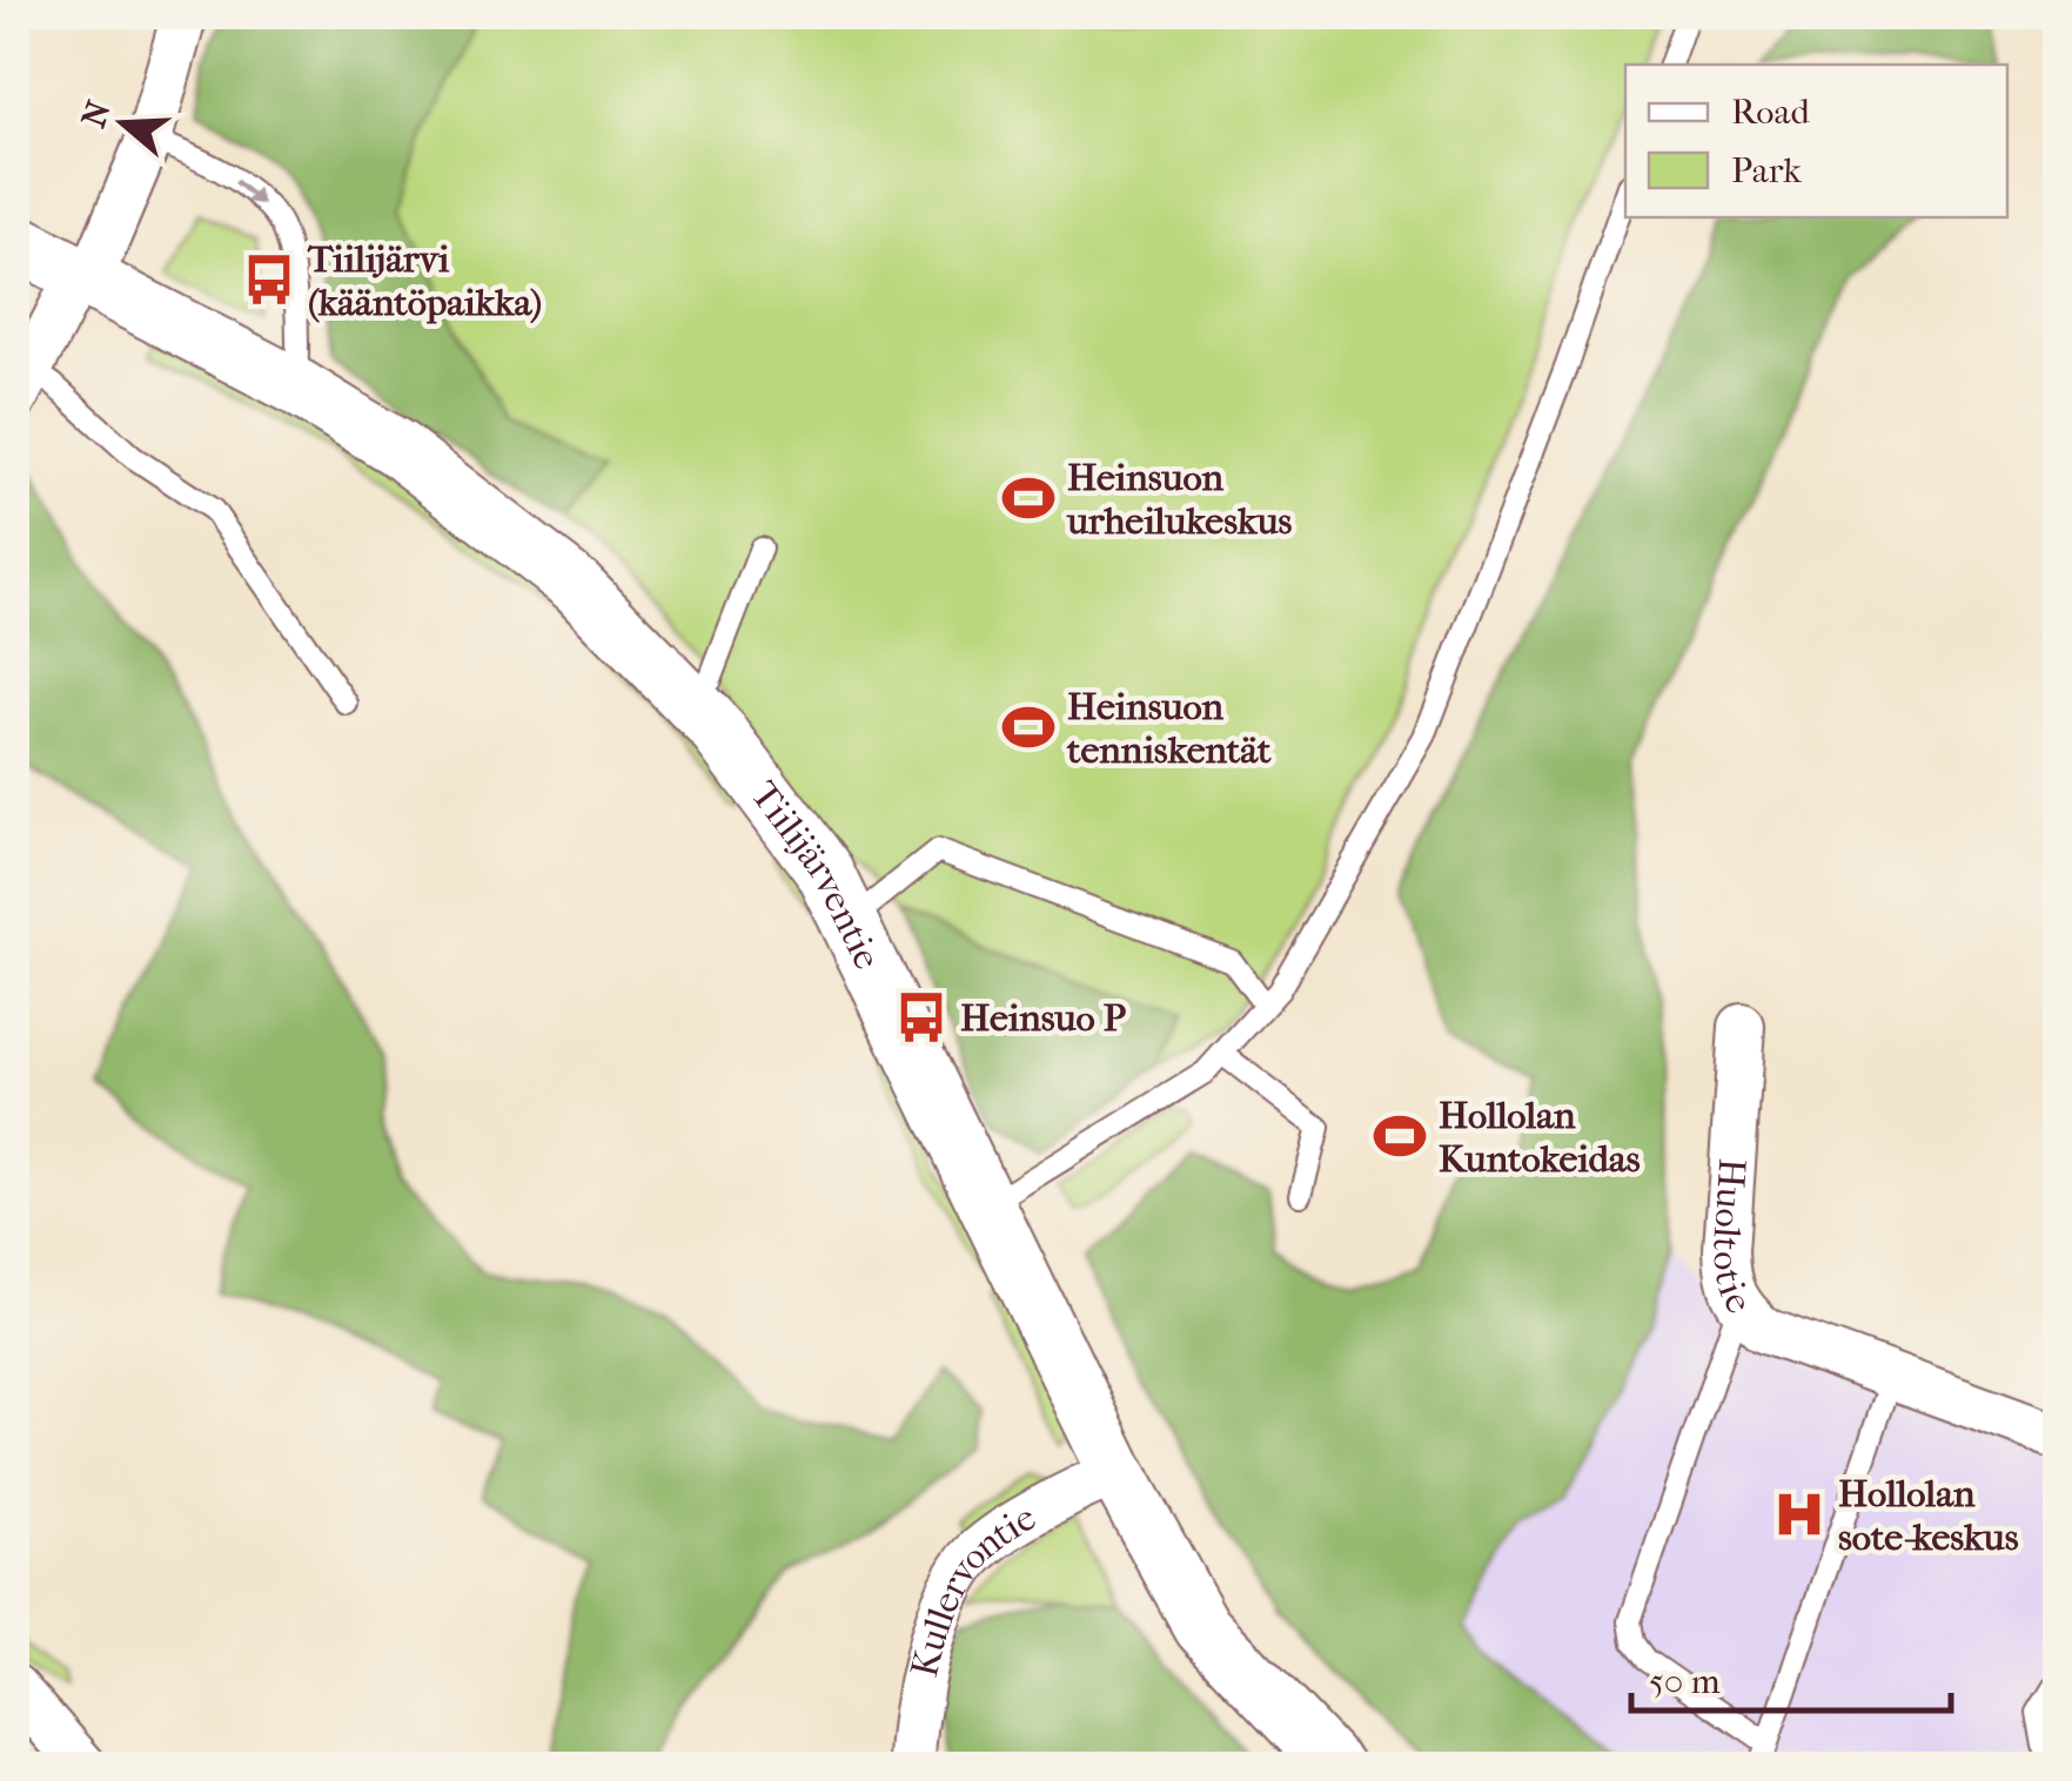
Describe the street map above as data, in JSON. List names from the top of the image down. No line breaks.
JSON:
{"streets":{"street":["Tiilijärventie","Huoltotie","Kullervontie"]},"crossings":[["Tiilijärventie","Kullervontie"]],"places":{"bus stop":["Tiilijärvi (kääntöpaikka)","Heinsuo P"],"sports":["Heinsuon urheilukeskus","Heinsuon tenniskentät","Hollolan Kuntokeidas"],"hospital":["Hollolan sote-keskus"]},"legend":["Road","Park"],"scale_bar":"50 m","north":"left"}
